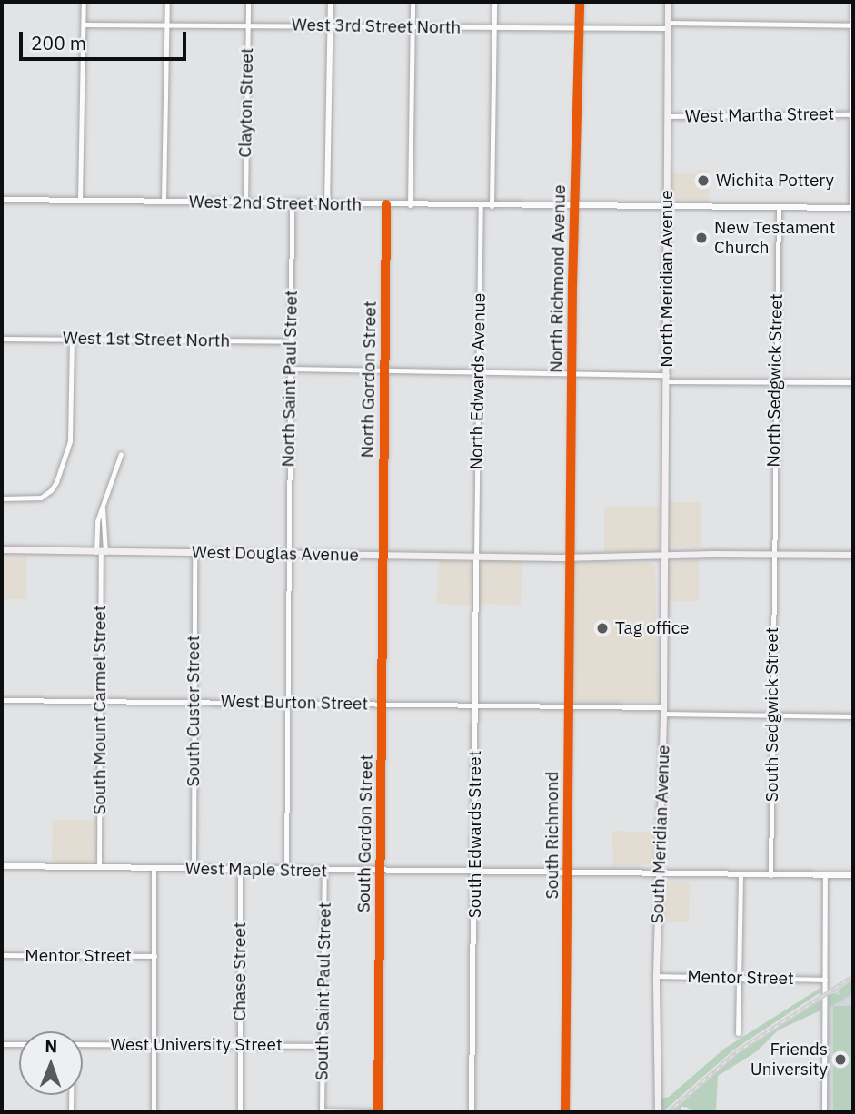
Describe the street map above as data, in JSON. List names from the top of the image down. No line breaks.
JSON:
{"streets":{"main road":["North Meridian Avenue","West Douglas Avenue","South Meridian Avenue"],"street":["West 3rd Street North","Clayton Street","West Martha Street","West 2nd Street North","North Richmond Avenue","West 1st Street North","North Saint Paul Street","North Gordon Street","North Sedgwick Street","North Edwards Avenue","West Burton Street","South Mount Carmel Street","South Custer Street","South Sedgwick Street","South Gordon Street","South Edwards Street","South Richmond","West Maple Street","Mentor Street","Chase Street","South Saint Paul Street","West University Street"]},"crossings":[["West 3rd Street North","Clayton Street"],["West 3rd Street North","North Richmond Avenue"],["West 3rd Street North","North Meridian Avenue"],["Clayton Street","West 2nd Street North"],["West Martha Street","North Meridian Avenue"],["West 2nd Street North","North Richmond Avenue"],["West 2nd Street North","North Meridian Avenue"],["West 2nd Street North","North Saint Paul Street"],["West 2nd Street North","North Gordon Street"],["West 2nd Street North","North Sedgwick Street"],["West 2nd Street North","North Edwards Avenue"],["North Richmond Avenue","West Douglas Avenue"],["North Richmond Avenue","South Richmond"],["North Meridian Avenue","West Douglas Avenue"],["North Meridian Avenue","South Meridian Avenue"],["West 1st Street North","North Saint Paul Street"],["North Saint Paul Street","West Douglas Avenue"],["North Gordon Street","West Douglas Avenue"],["North Gordon Street","South Gordon Street"],["North Sedgwick Street","West Douglas Avenue"],["North Sedgwick Street","South Sedgwick Street"],["North Edwards Avenue","West Douglas Avenue"],["North Edwards Avenue","South Edwards Street"],["West Douglas Avenue","South Mount Carmel Street"],["West Douglas Avenue","South Custer Street"],["West Douglas Avenue","South Sedgwick Street"],["West Douglas Avenue","South Gordon Street"],["West Douglas Avenue","South Edwards Street"],["West Douglas Avenue","South Meridian Avenue"],["West Douglas Avenue","South Richmond"],["West Burton Street","South Mount Carmel Street"],["West Burton Street","South Custer Street"],["West Burton Street","South Sedgwick Street"],["West Burton Street","South Gordon Street"],["West Burton Street","South Edwards Street"],["West Burton Street","South Meridian Avenue"],["West Burton Street","South Richmond"],["South Mount Carmel Street","West Maple Street"],["South Custer Street","West Maple Street"],["South Sedgwick Street","West Maple Street"],["South Gordon Street","West Maple Street"],["South Edwards Street","West Maple Street"],["South Meridian Avenue","West Maple Street"],["South Meridian Avenue","Mentor Street"],["South Richmond","West Maple Street"],["West Maple Street","Chase Street"],["West Maple Street","South Saint Paul Street"],["Chase Street","West University Street"],["South Saint Paul Street","West University Street"]],"places":["Wichita Pottery","New Testament Church","Tag office","Friends University"],"scale_bar":"200 m","north":"top"}
